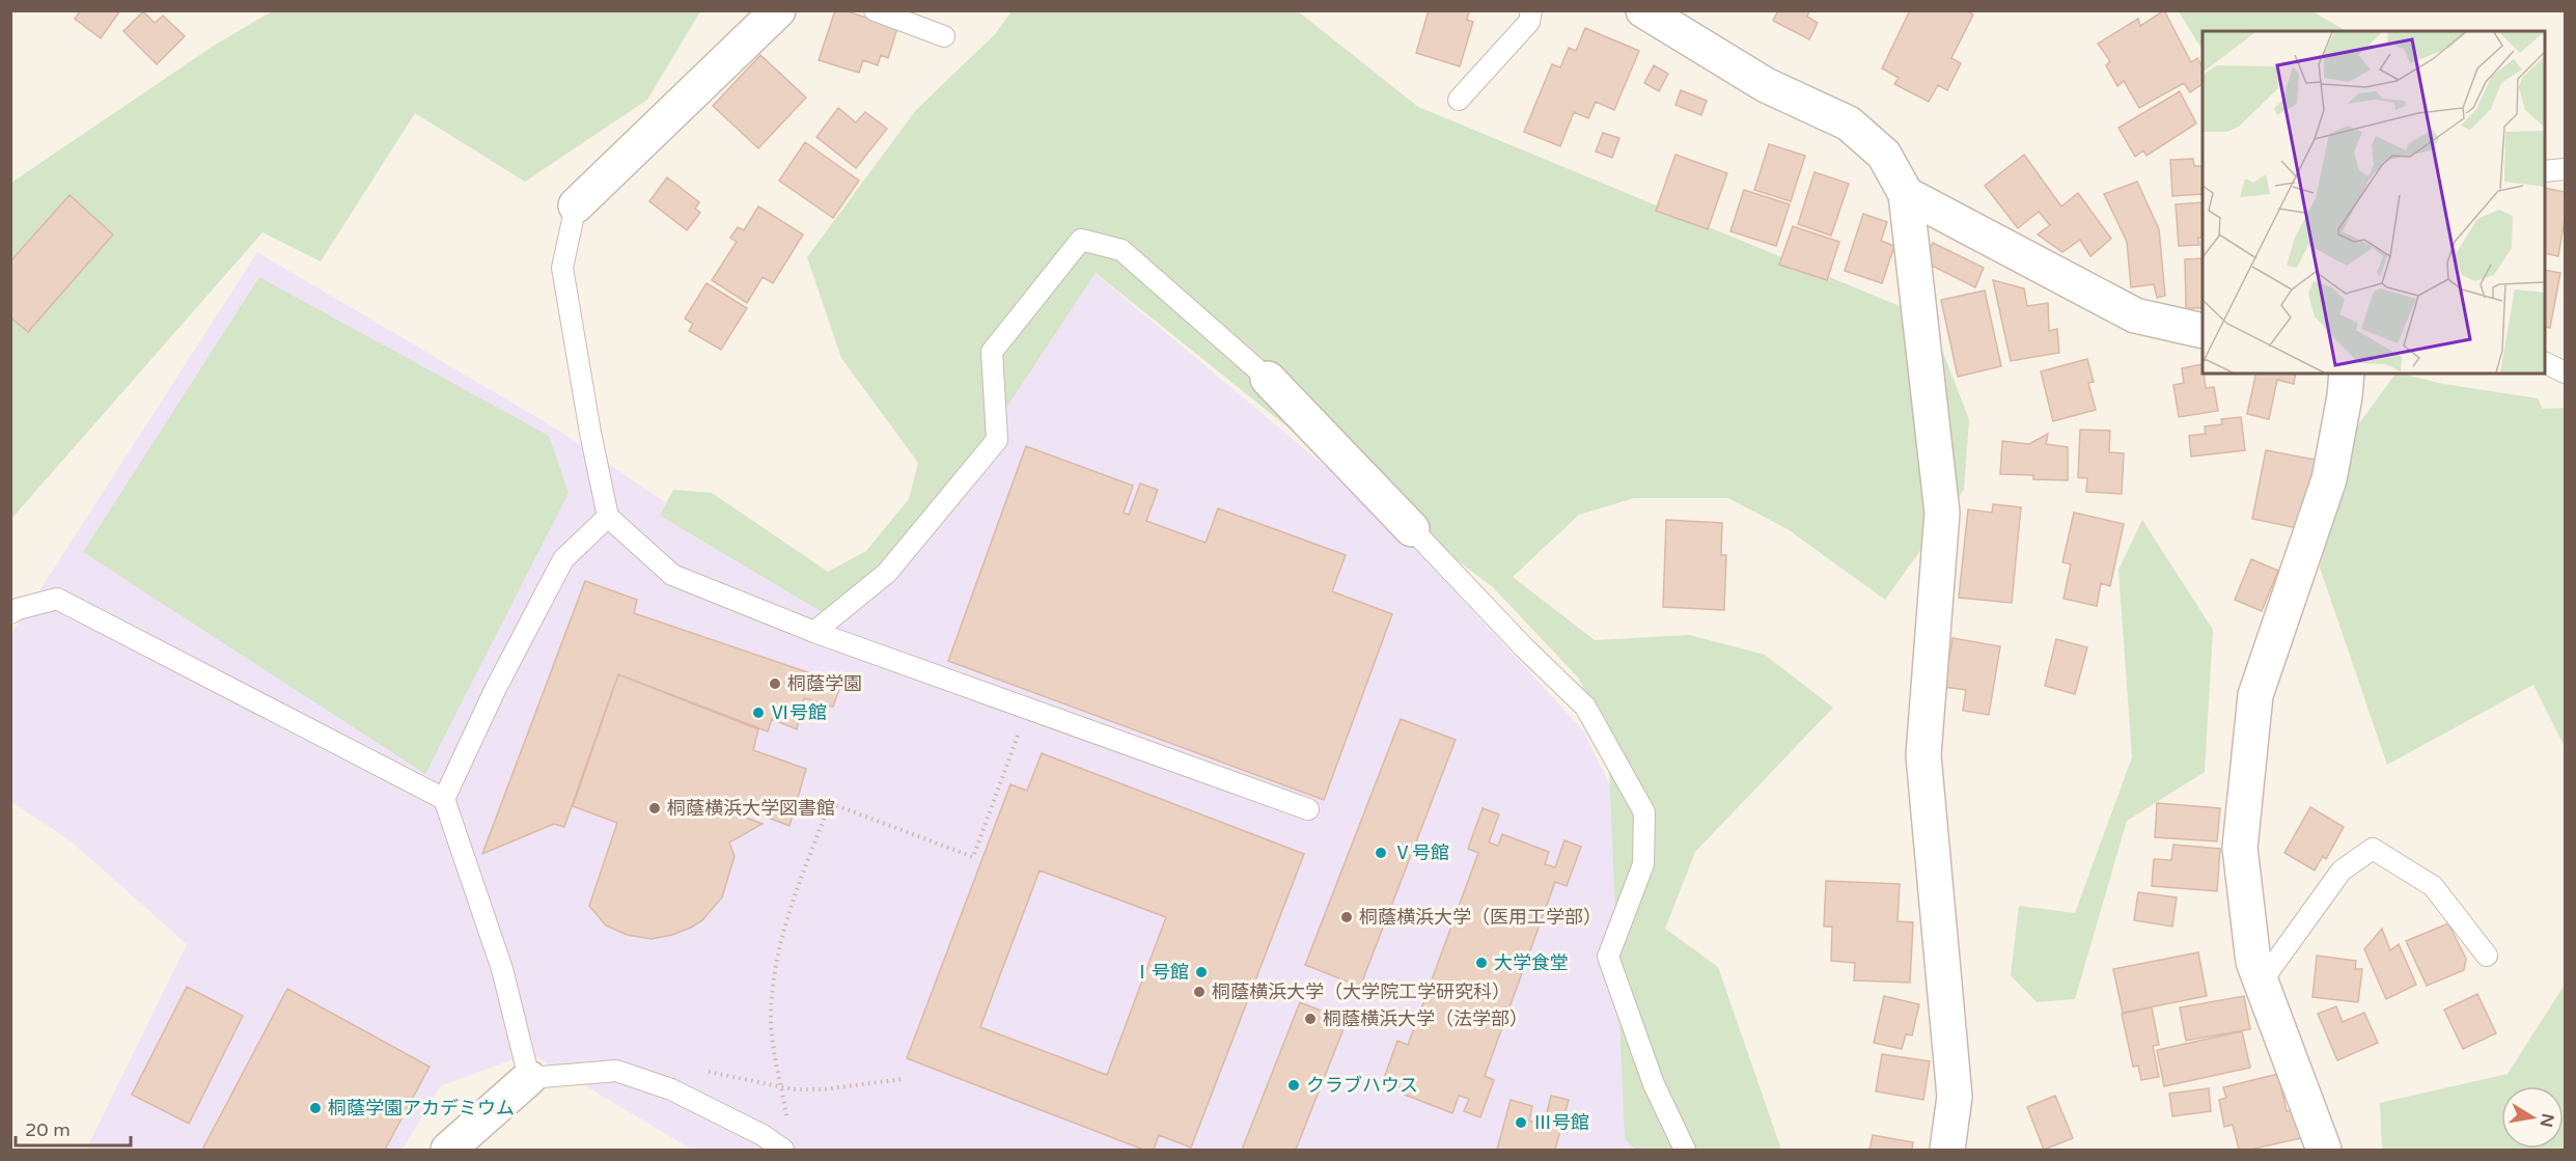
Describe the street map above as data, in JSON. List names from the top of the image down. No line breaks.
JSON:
{"places":["桐蔭学園","Ⅵ号館","桐蔭横浜大学図書館","Ⅴ号館","桐蔭横浜大学（医用工学部）","大学食堂","Ⅰ号館","桐蔭横浜大学（大学院工学研究科）","桐蔭横浜大学（法学部）","クラブハウス","桐蔭学園アカデミウム","Ⅲ号館"],"scale_bar":"20 m","north":"right"}
